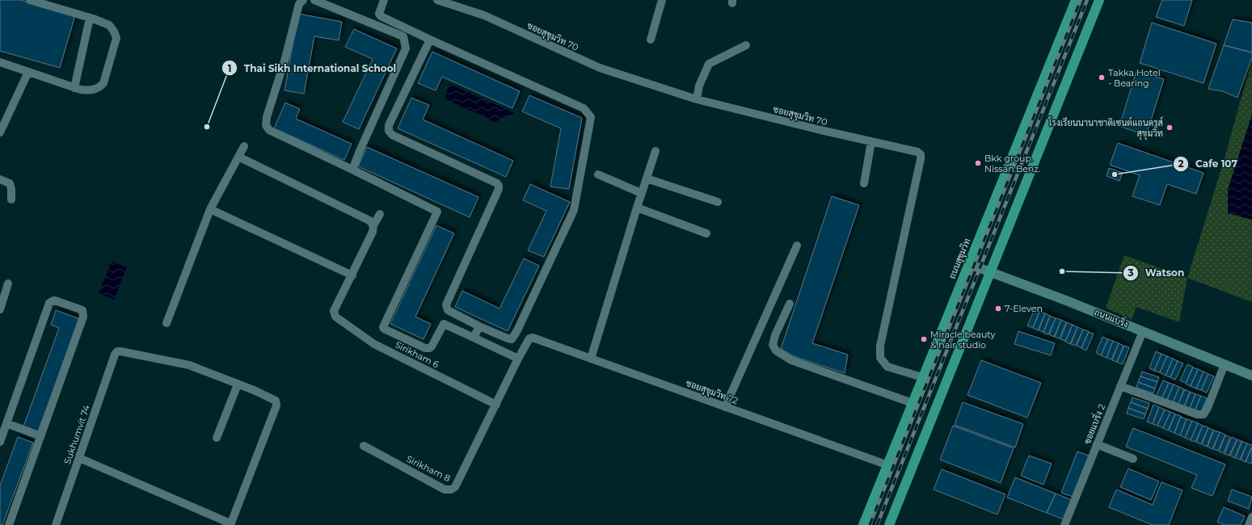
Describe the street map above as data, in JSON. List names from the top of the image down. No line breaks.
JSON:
{"streets":{"highway":["ถนนสุขุมวิท"],"main road":["ถนนแบริ่ง"],"street":["ซอยสุขุมวิท 70","Sirikham 6","ซอยสุขุมวิท 72","ซอยแบริ่ง 2","Sukhumvit 74","Sirikham 8"]},"crossings":[["ซอยสุขุมวิท 70","ถนนสุขุมวิท"],["ถนนสุขุมวิท","ถนนแบริ่ง"],["ถนนสุขุมวิท","ซอยสุขุมวิท 72"],["ถนนแบริ่ง","ซอยแบริ่ง 2"],["Sirikham 6","Sirikham 8"]],"places":["Takka Hotel - Bearing","Thai Sikh International School","โรงเรียนนานาชาติเซนต์แอนดรูส์ สุขุมวิท","Bkk group. Nissan.Benz.","Cafe 107","Watson","7-Eleven","Miracle beauty & hair studio"]}
